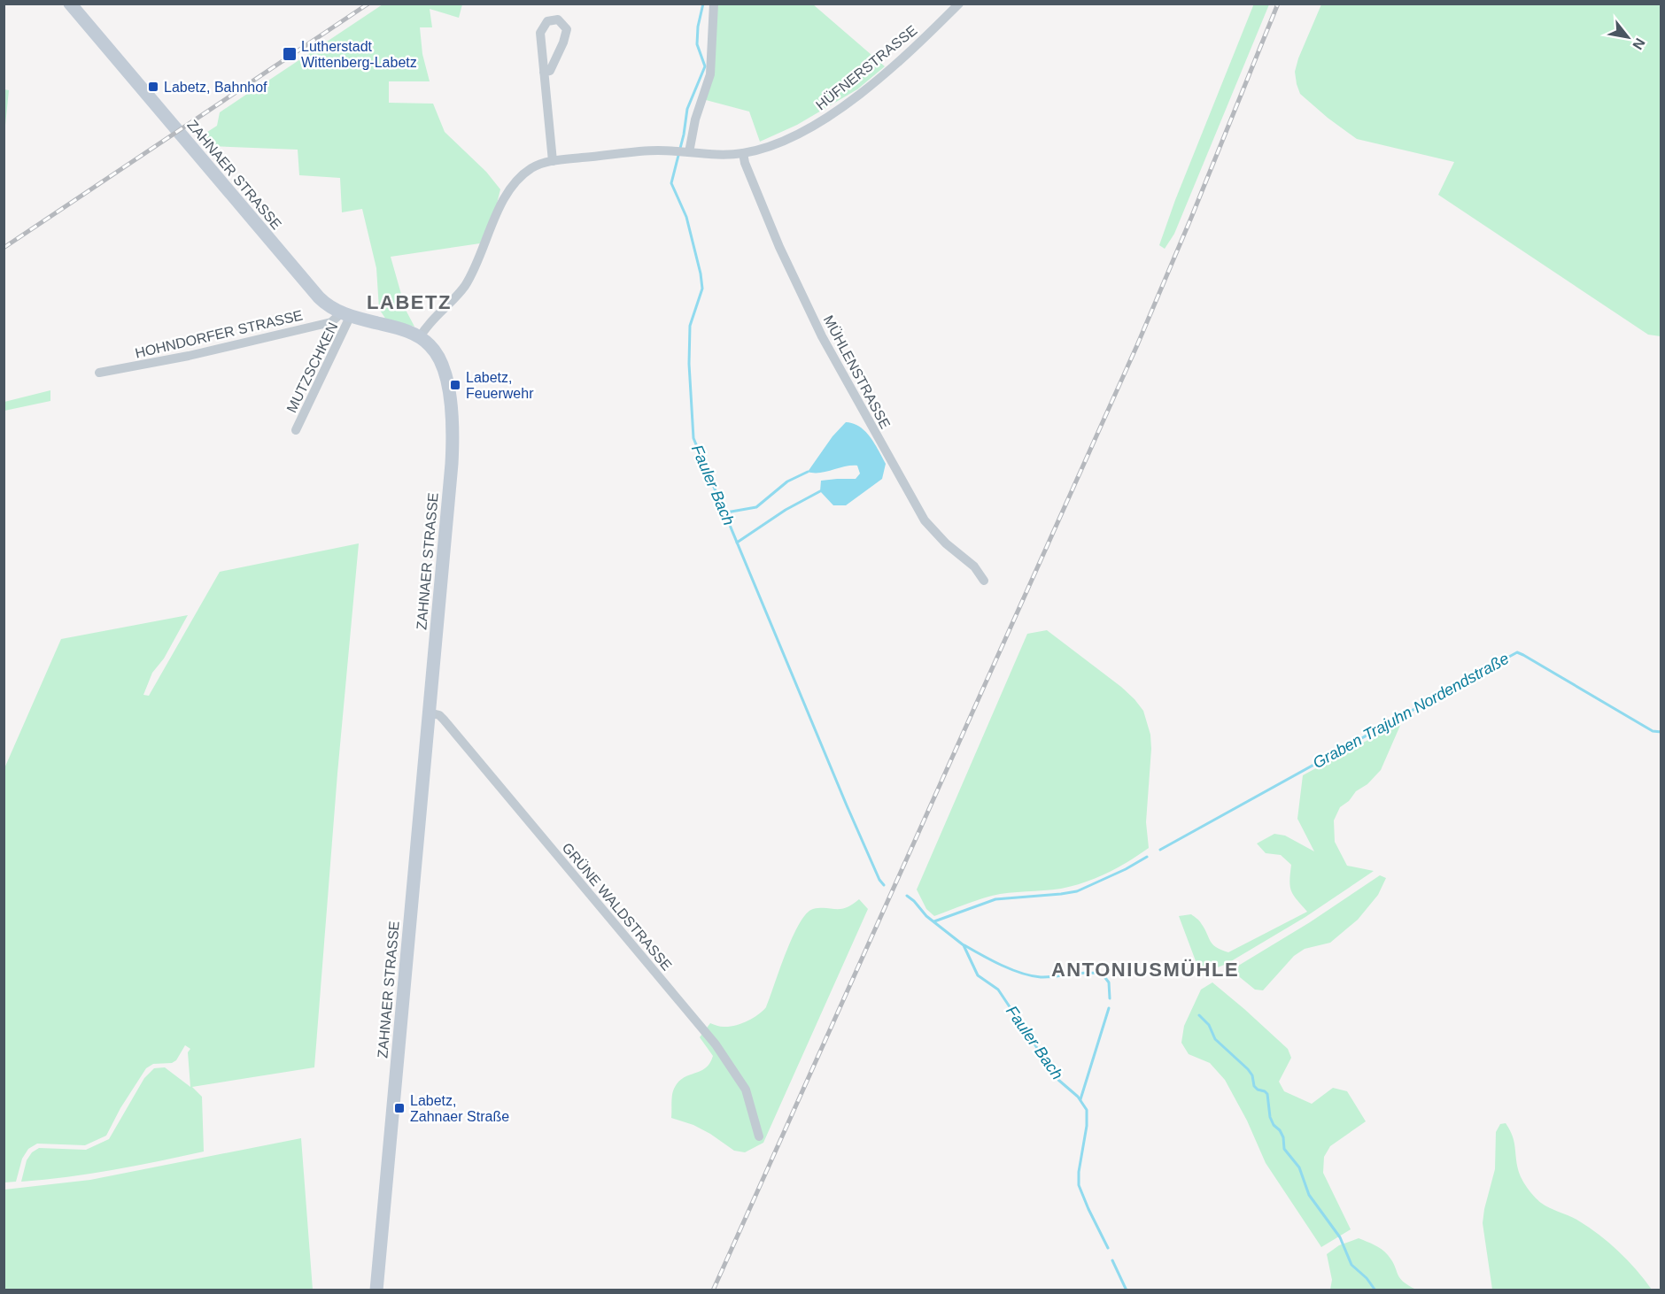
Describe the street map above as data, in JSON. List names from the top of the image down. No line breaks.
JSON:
{"streets":{"main road":["ZAHNAER STRASSE"],"street":["HÜFNERSTRASSE","HOHNDORFER STRASSE","MUTZSCHKEN","MÜHLENSTRASSE","GRÜNE WALDSTRASSE"]},"crossings":[["HÜFNERSTRASSE","ZAHNAER STRASSE"],["HÜFNERSTRASSE","MÜHLENSTRASSE"],["ZAHNAER STRASSE","HOHNDORFER STRASSE"],["ZAHNAER STRASSE","MUTZSCHKEN"],["ZAHNAER STRASSE","GRÜNE WALDSTRASSE"],["HOHNDORFER STRASSE","MUTZSCHKEN"]],"districts":["LABETZ","ANTONIUSMÜHLE"],"water":["Fauler Bach","Graben Trajuhn Nordendstraße"],"places":{"transit":["Lutherstadt Wittenberg-Labetz","Labetz, Bahnhof","Labetz, Feuerwehr","Labetz, Zahnaer Straße"]},"north":"bottom right"}
